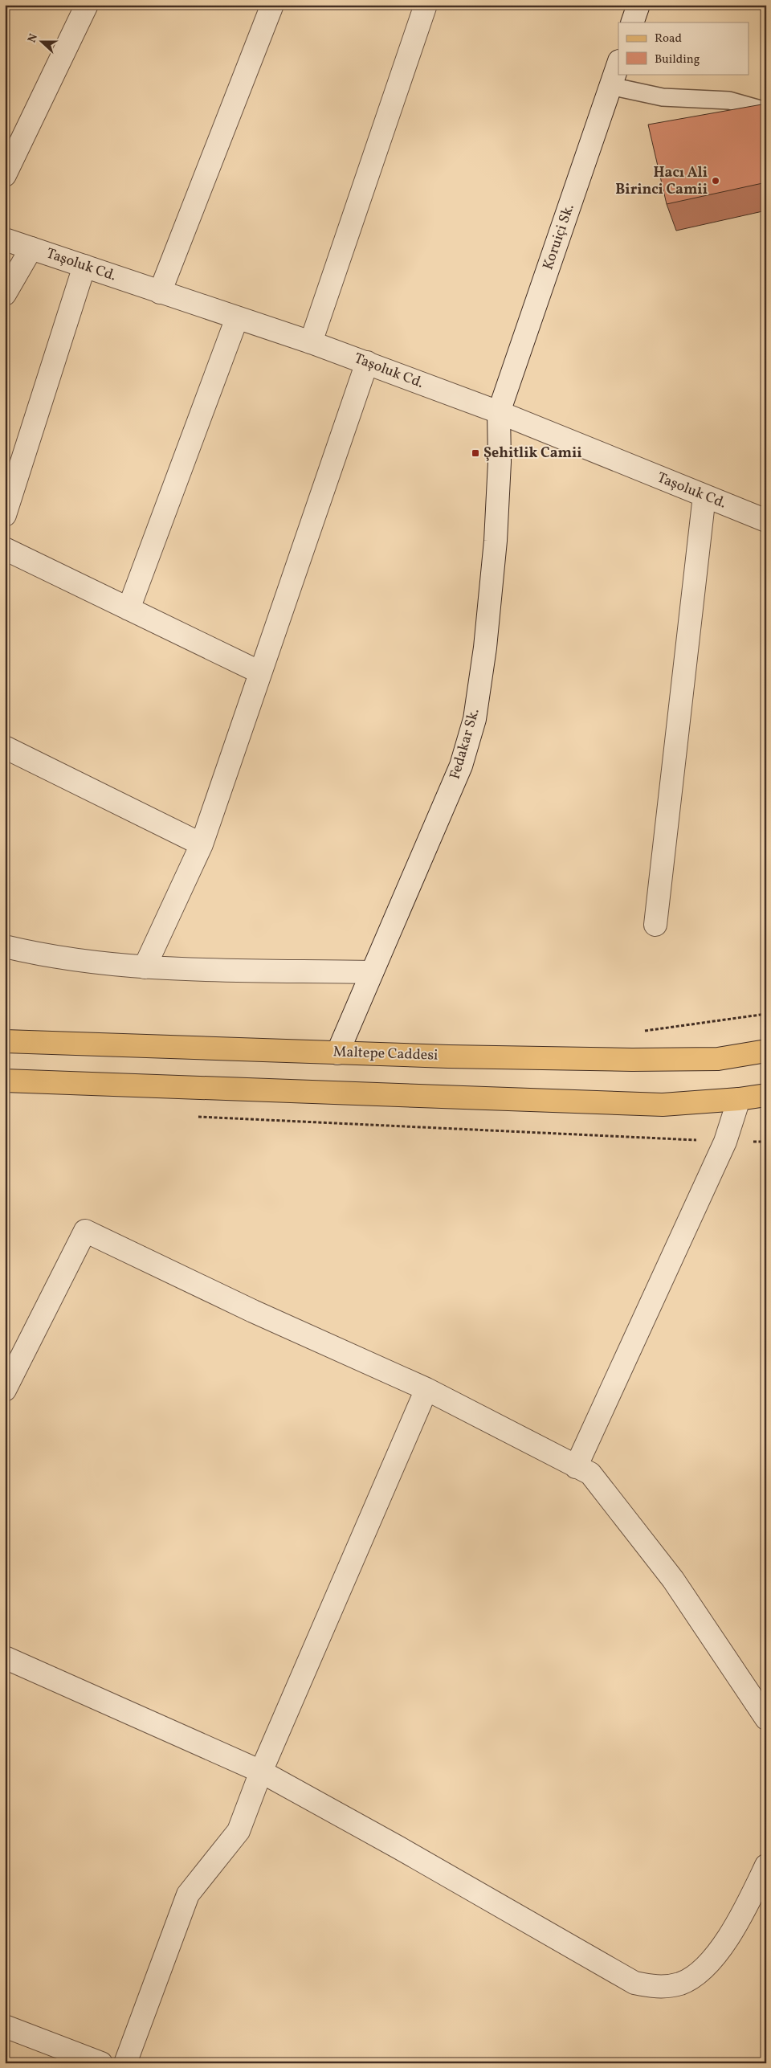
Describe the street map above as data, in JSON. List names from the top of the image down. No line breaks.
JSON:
{"streets":{"main road":["Maltepe Caddesi"],"street":["Koruiçi Sk.","Taşoluk Cd.","Fedakar Sk."]},"crossings":[["Koruiçi Sk.","Taşoluk Cd."],["Koruiçi Sk.","Fedakar Sk."],["Taşoluk Cd.","Fedakar Sk."],["Fedakar Sk.","Maltepe Caddesi"]],"places":{"other":["Hacı Ali Birinci Camii"],"transit":["Şehitlik Camii"]},"legend":["Road","Building"],"north":"left"}
